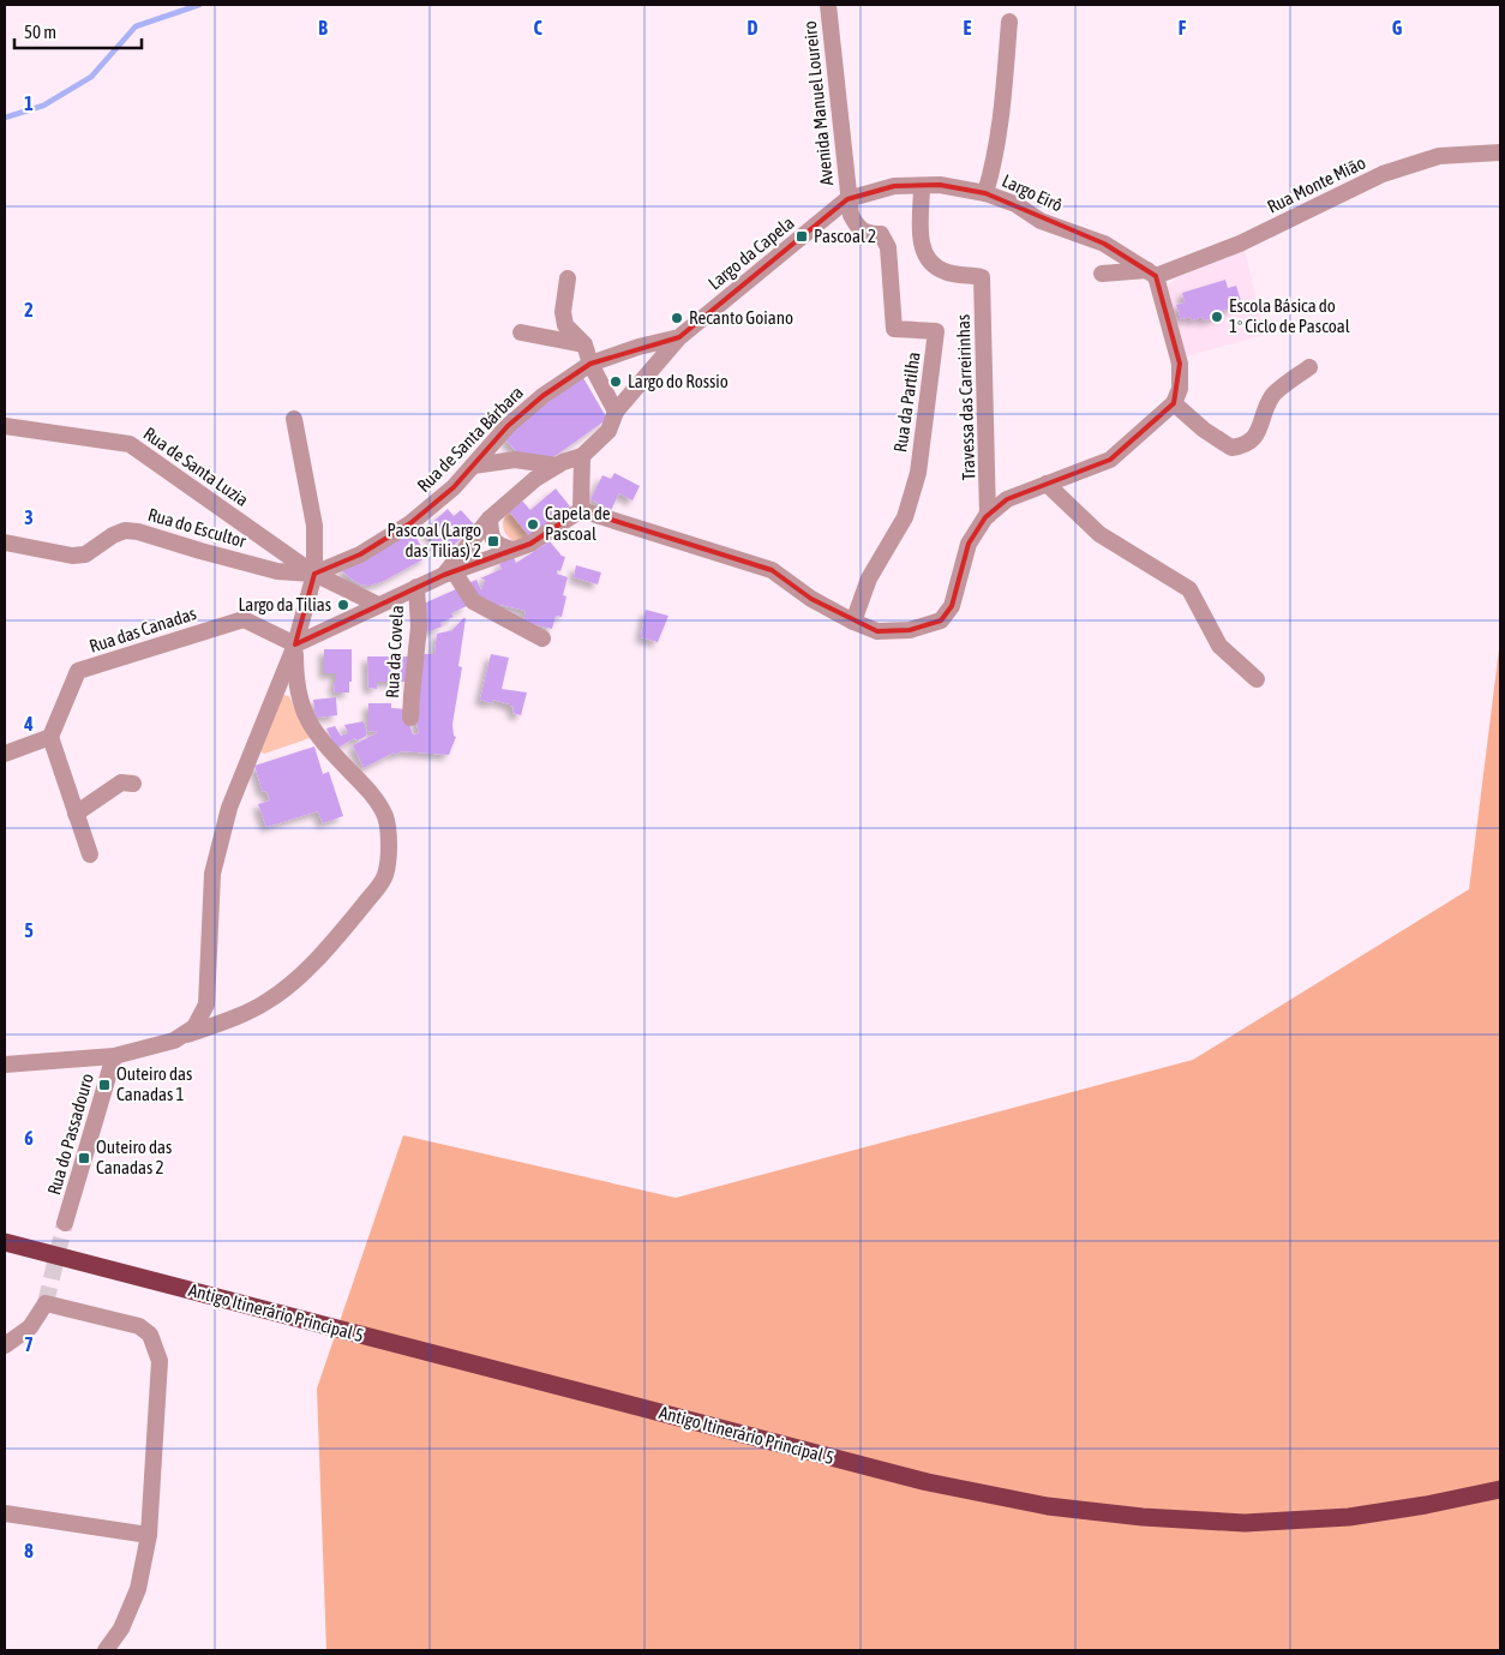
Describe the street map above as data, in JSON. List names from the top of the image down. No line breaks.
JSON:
{"streets":{"highway":["Antigo Itinerário Principal 5"],"street":["Avenida Manuel Loureiro","Rua Monte Mião","Largo Eirô","Largo da Capela","Travessa das Carreirinhas","Rua da Partilha","Rua de Santa Bárbara","Rua de Santa Luzia","Rua do Escultor","Rua das Canadas","Rua da Covela","Rua do Passadouro"]},"crossings":[["Avenida Manuel Loureiro","Largo Eirô"],["Avenida Manuel Loureiro","Largo da Capela"],["Avenida Manuel Loureiro","Rua da Partilha"],["Rua Monte Mião","Largo Eirô"],["Largo Eirô","Largo da Capela"],["Largo Eirô","Travessa das Carreirinhas"],["Largo Eirô","Rua da Partilha"],["Largo da Capela","Rua da Partilha"],["Rua de Santa Bárbara","Rua de Santa Luzia"],["Rua de Santa Bárbara","Rua do Escultor"],["Rua de Santa Luzia","Rua do Escultor"]],"places":{"transit":["Pascoal 2","Pascoal (Largo das Tilias) 2","Outeiro das Canadas 1","Outeiro das Canadas 2"],"other":["Escola Básica do 1º Ciclo de Pascoal","Recanto Goiano","Largo do Rossio","Capela de Pascoal","Largo da Tilias"]},"scale_bar":"50 m","grid":{"columns":["B","C","D","E","F","G"],"rows":["1","2","3","4","5","6","7","8"]}}
